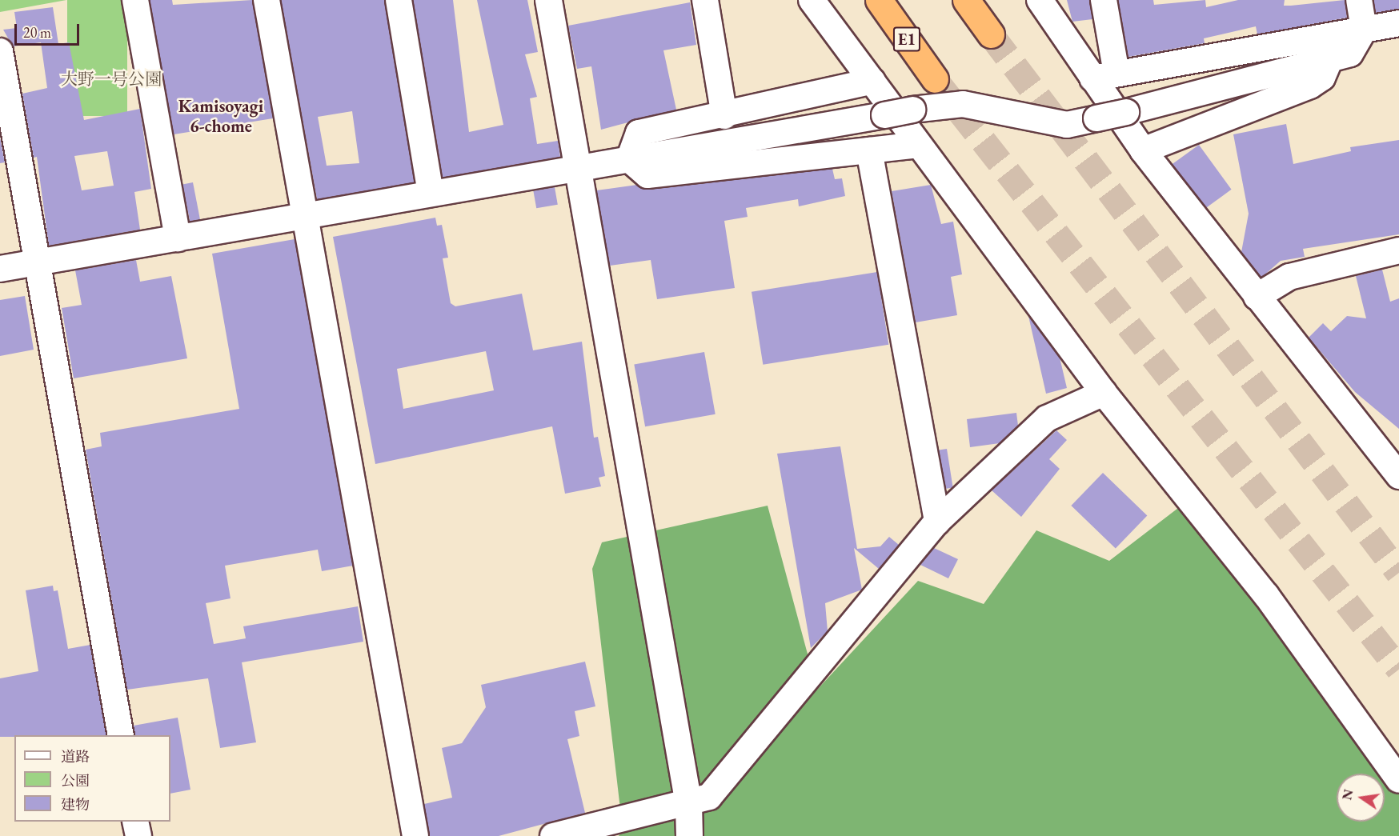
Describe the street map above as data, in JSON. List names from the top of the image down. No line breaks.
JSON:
{"streets":{"highway":["E1"]},"districts":["Kamisoyagi 6-chome"],"parks":["大野一号公園"],"legend":["道路","公園","建物"],"scale_bar":"20 m","north":"left"}
